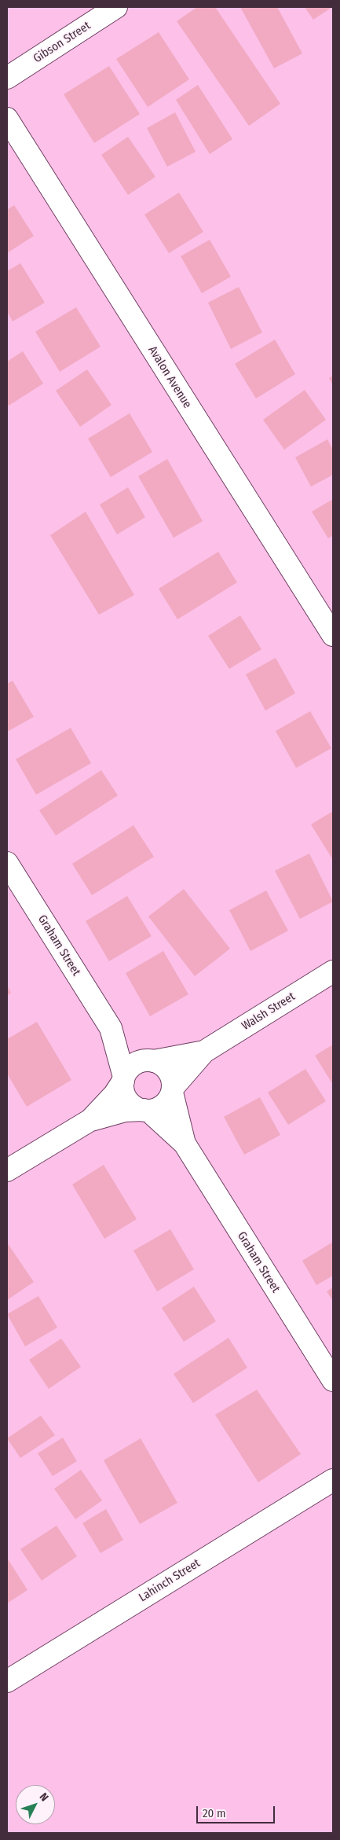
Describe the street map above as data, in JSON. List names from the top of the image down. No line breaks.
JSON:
{"streets":{"street":["Gibson Street","Avalon Avenue","Graham Street","Walsh Street","Lahinch Street"]},"crossings":[["Graham Street","Walsh Street"]],"scale_bar":"20 m","north":"top right"}
